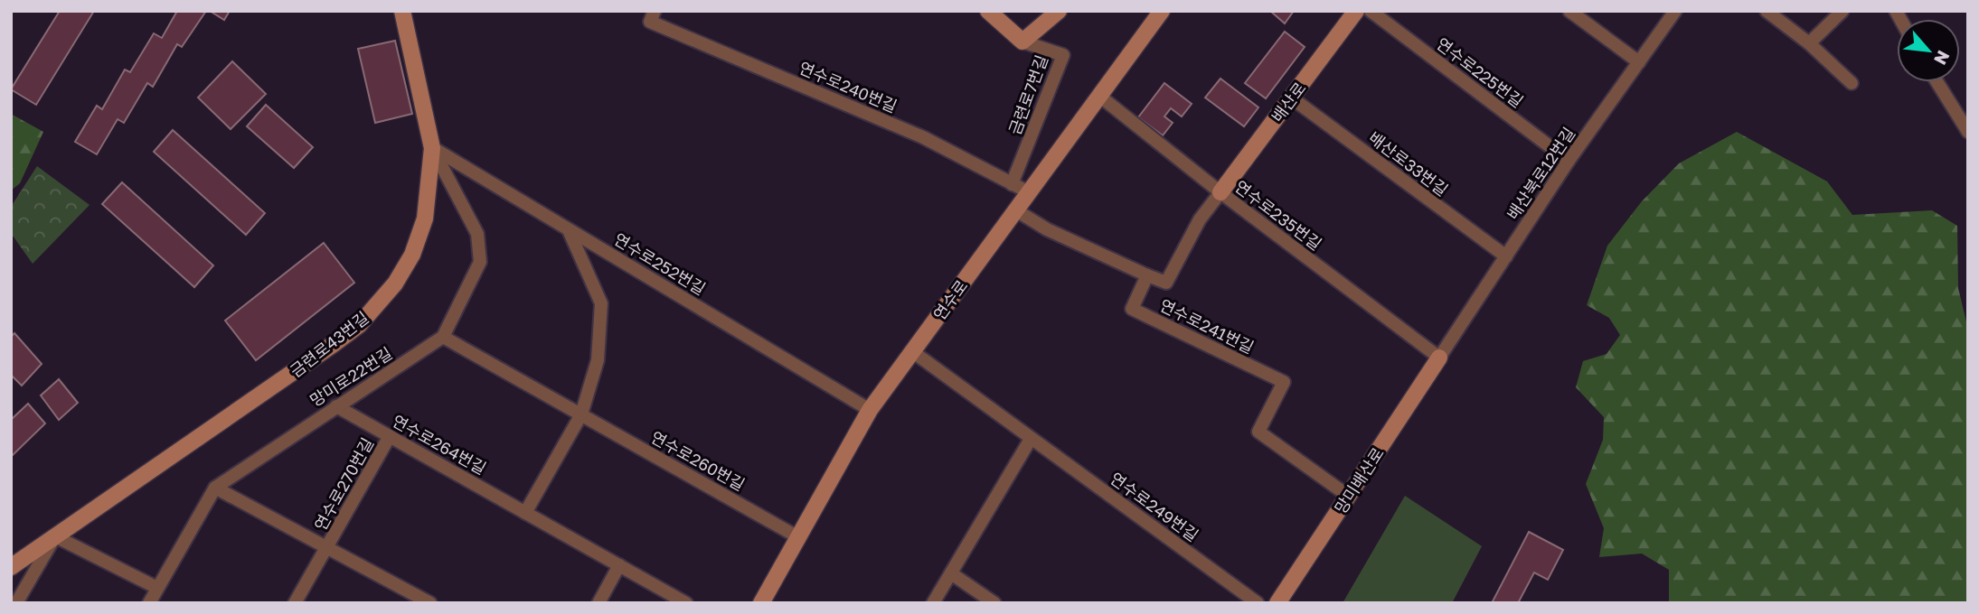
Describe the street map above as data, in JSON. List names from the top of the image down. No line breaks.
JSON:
{"streets":{"street":["연수로225번길","연수로240번길","금련로7번길","배산로","배산로33번길","배산북로12번길","연수로235번길","연수로252번길","연수로","연수로241번길","금련로43번길","망미로22번길","연수로264번길","연수로260번길","망미배산로","연수로270번길","연수로249번길"]},"crossings":[["연수로225번길","배산북로12번길"],["연수로240번길","금련로7번길"],["연수로240번길","연수로"],["배산로","배산로33번길"],["배산로","연수로235번길"],["배산로33번길","배산북로12번길"],["배산북로12번길","연수로235번길"],["배산북로12번길","망미배산로"],["연수로235번길","연수로"],["연수로235번길","망미배산로"],["연수로252번길","연수로"],["연수로252번길","금련로43번길"],["연수로","연수로260번길"],["연수로","연수로249번길"],["연수로241번길","망미배산로"],["망미로22번길","연수로264번길"],["망미로22번길","연수로260번길"],["망미로22번길","연수로270번길"],["연수로264번길","연수로270번길"]],"north":"bottom right"}
